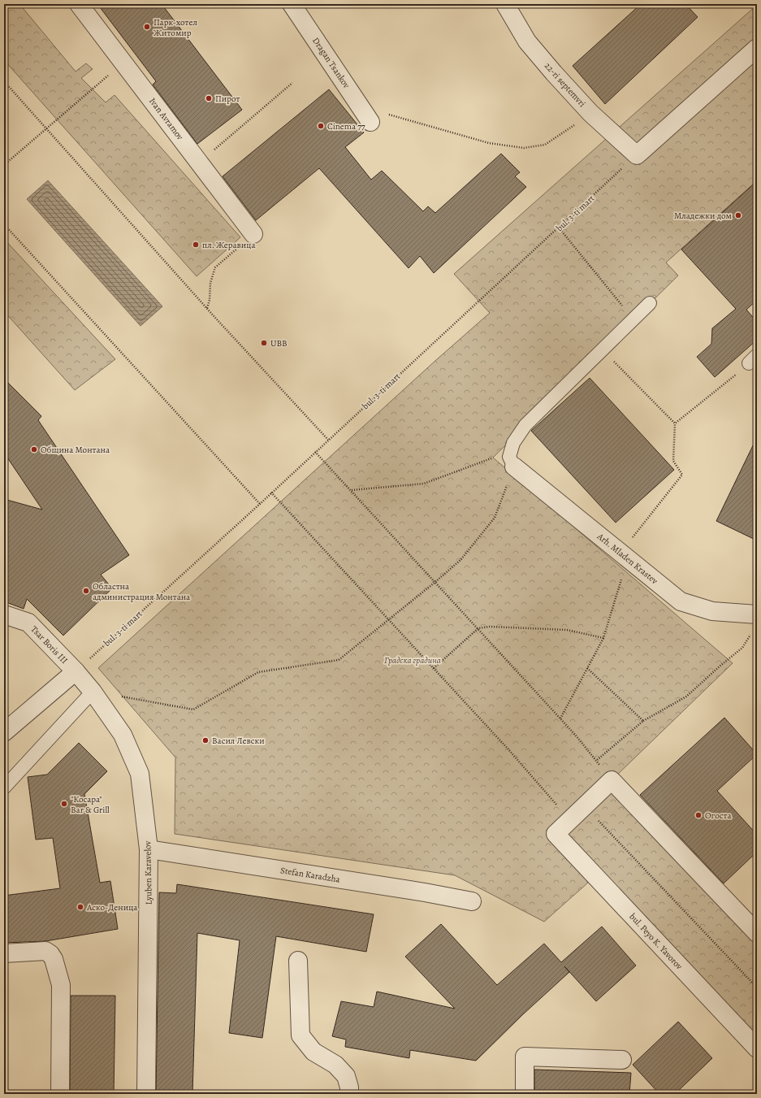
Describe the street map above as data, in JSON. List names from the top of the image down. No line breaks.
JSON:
{"streets":{"street":["Dragan Tsankov","22-ri septemvri","Ivan Avramov","Arh. Mladen Krastev","Tsar Boris III","Lyuben Karavelov","Stefan Karadzha","bul. Peyo K. Yavorov"],"path":["bul. 3-ti mart"]},"crossings":[["22-ri septemvri","bul. 3-ti mart"],["bul. 3-ti mart","Tsar Boris III"],["bul. 3-ti mart","Lyuben Karavelov"],["Tsar Boris III","Lyuben Karavelov"],["Lyuben Karavelov","Stefan Karadzha"]],"parks":["Градска градина"],"places":["Парк-хотел Житомир","Пирот","Cinema 77","Младежки дом","пл. Жеравица","UBB","Община Монтана","Областна администрация Монтана","Васил Левски","\"Косара\" Bar & Grill","Огоста","Аско-Деница"]}
